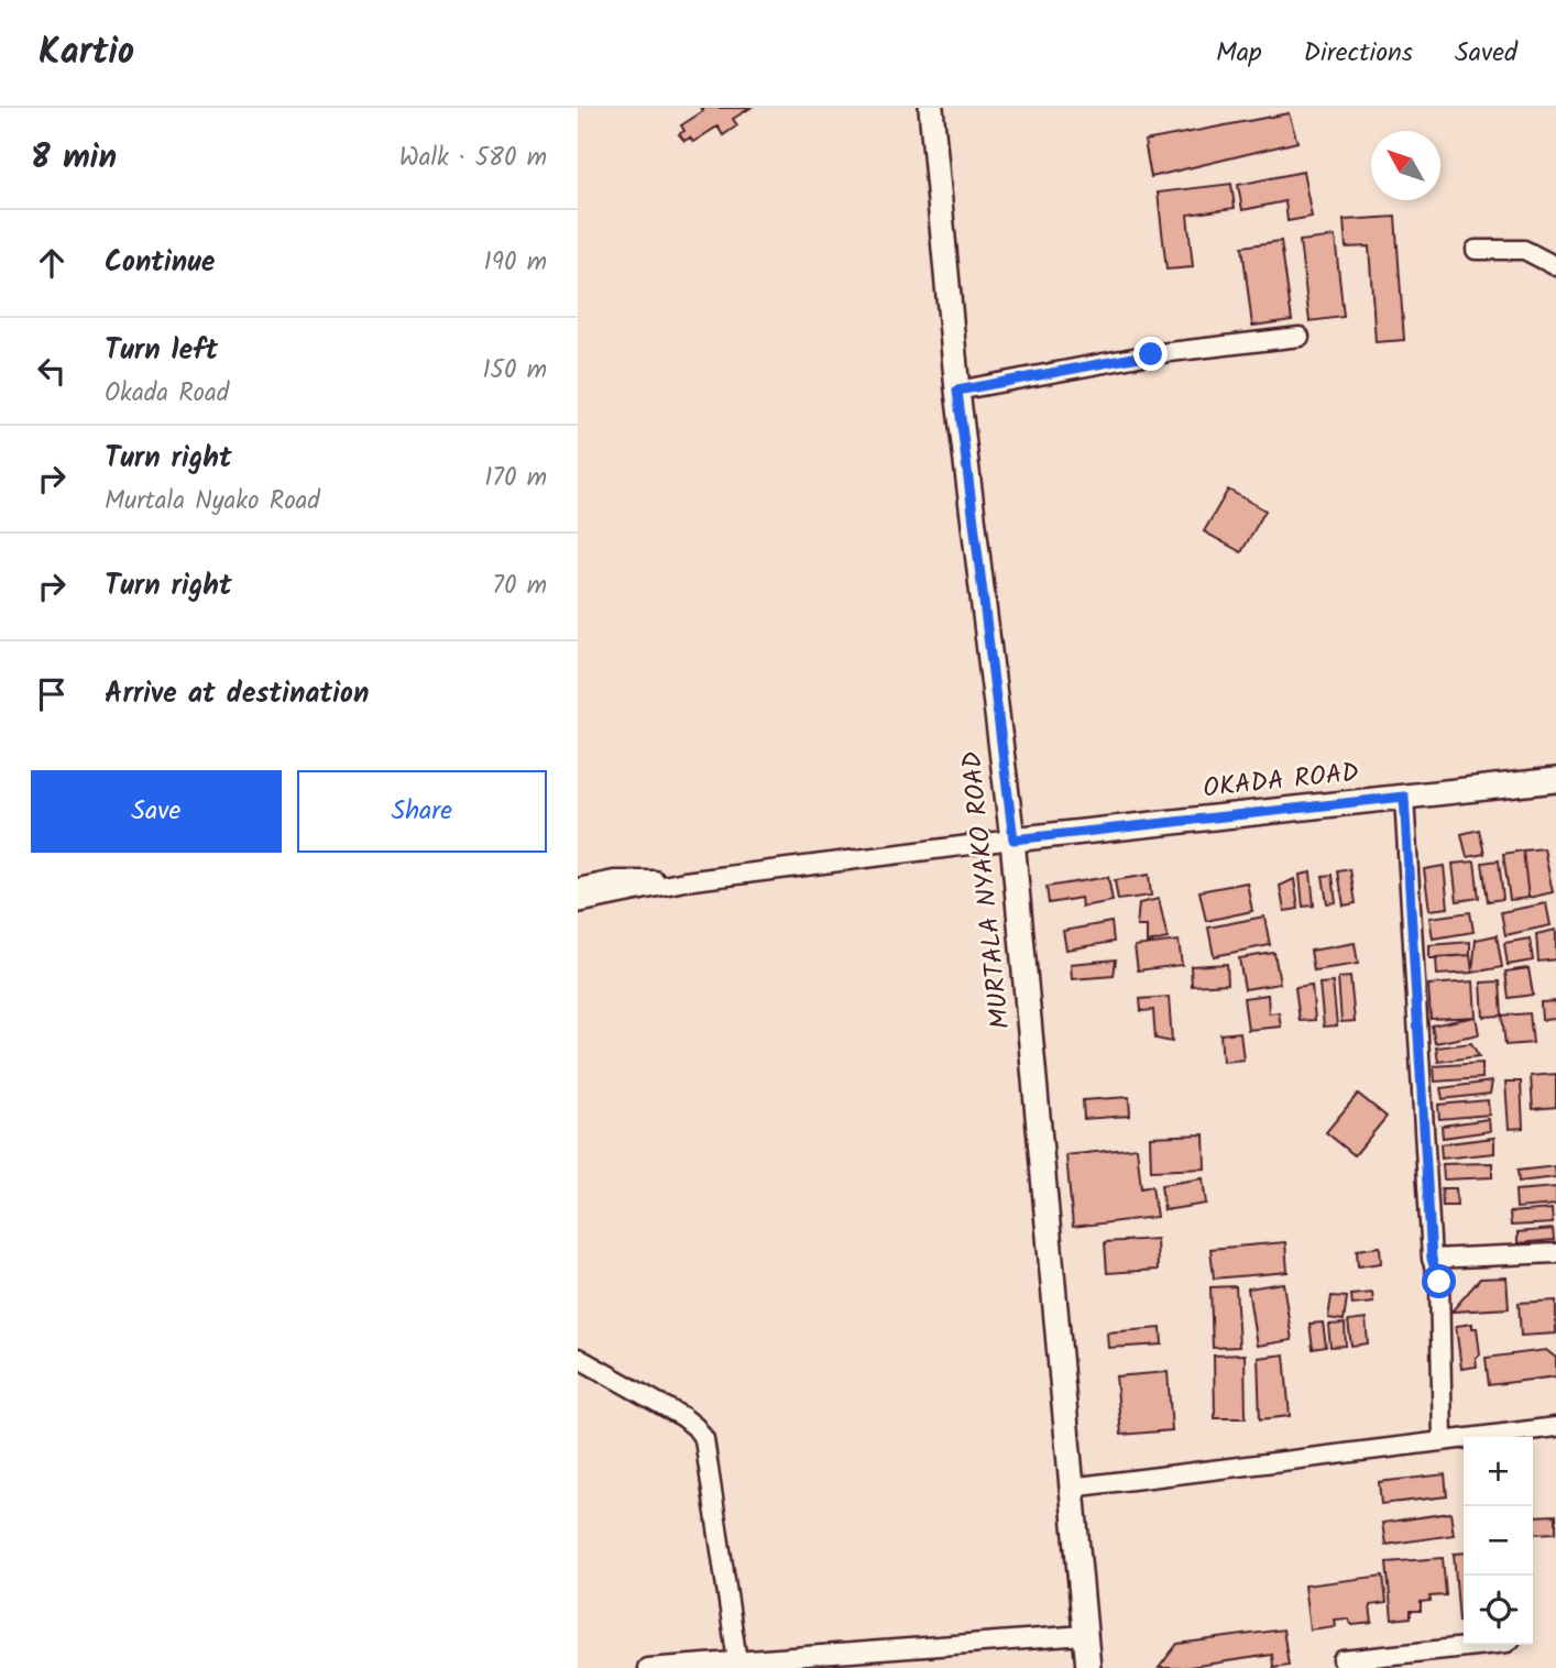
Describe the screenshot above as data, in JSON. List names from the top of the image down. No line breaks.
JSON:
{"streets":{"street":["OKADA ROAD","MURTALA NYAKO ROAD"]},"crossings":[["OKADA ROAD","MURTALA NYAKO ROAD"]],"north":"top left","page":{"header":"Kartio","nav":["Map","Directions","Saved"],"heading":["8 min","Walk · 580 m"],"list":[["Continue","190 m"],["Turn left","Okada Road","150 m"],["Turn right","Murtala Nyako Road","170 m"],["Turn right","70 m"],"Arrive at destination"],"buttons":["Save","Share"],"map_buttons":["+","−"]}}
